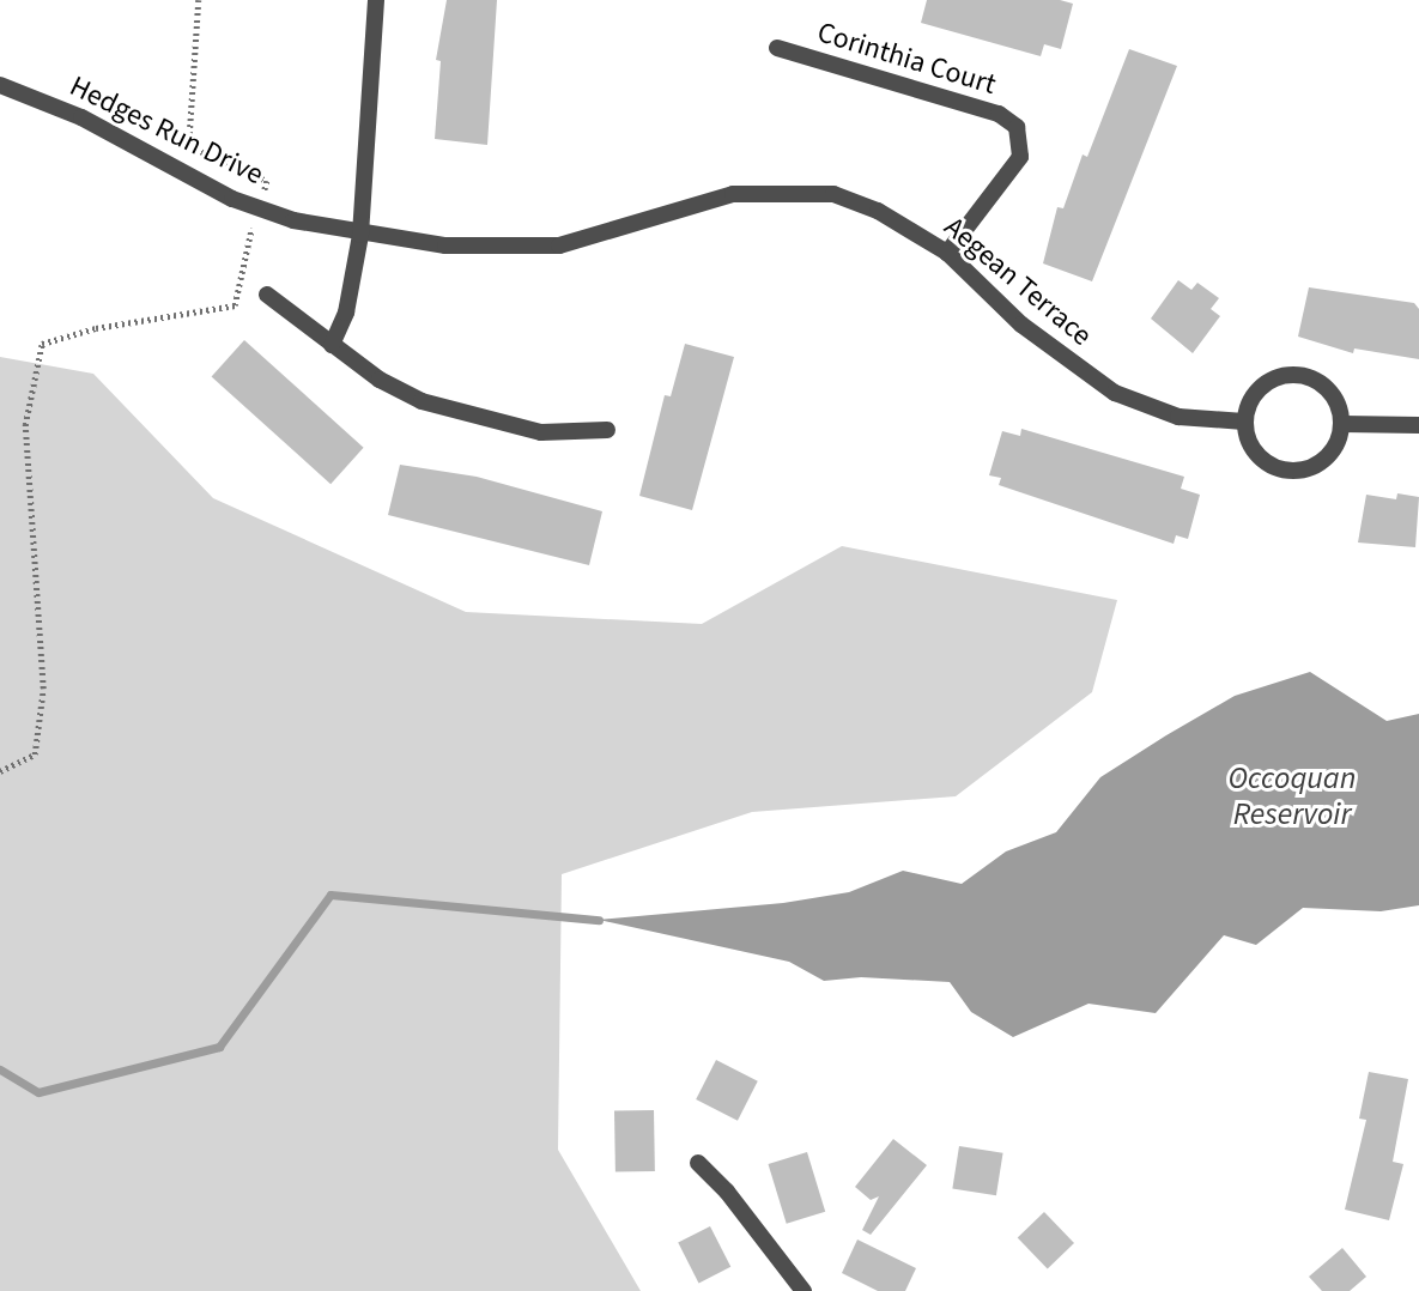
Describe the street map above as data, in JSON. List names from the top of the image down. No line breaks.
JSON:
{"streets":{"street":["Corinthia Court","Hedges Run Drive","Aegean Terrace"]},"crossings":[["Corinthia Court","Aegean Terrace"],["Hedges Run Drive","Aegean Terrace"]],"water":["Occoquan Reservoir"]}
